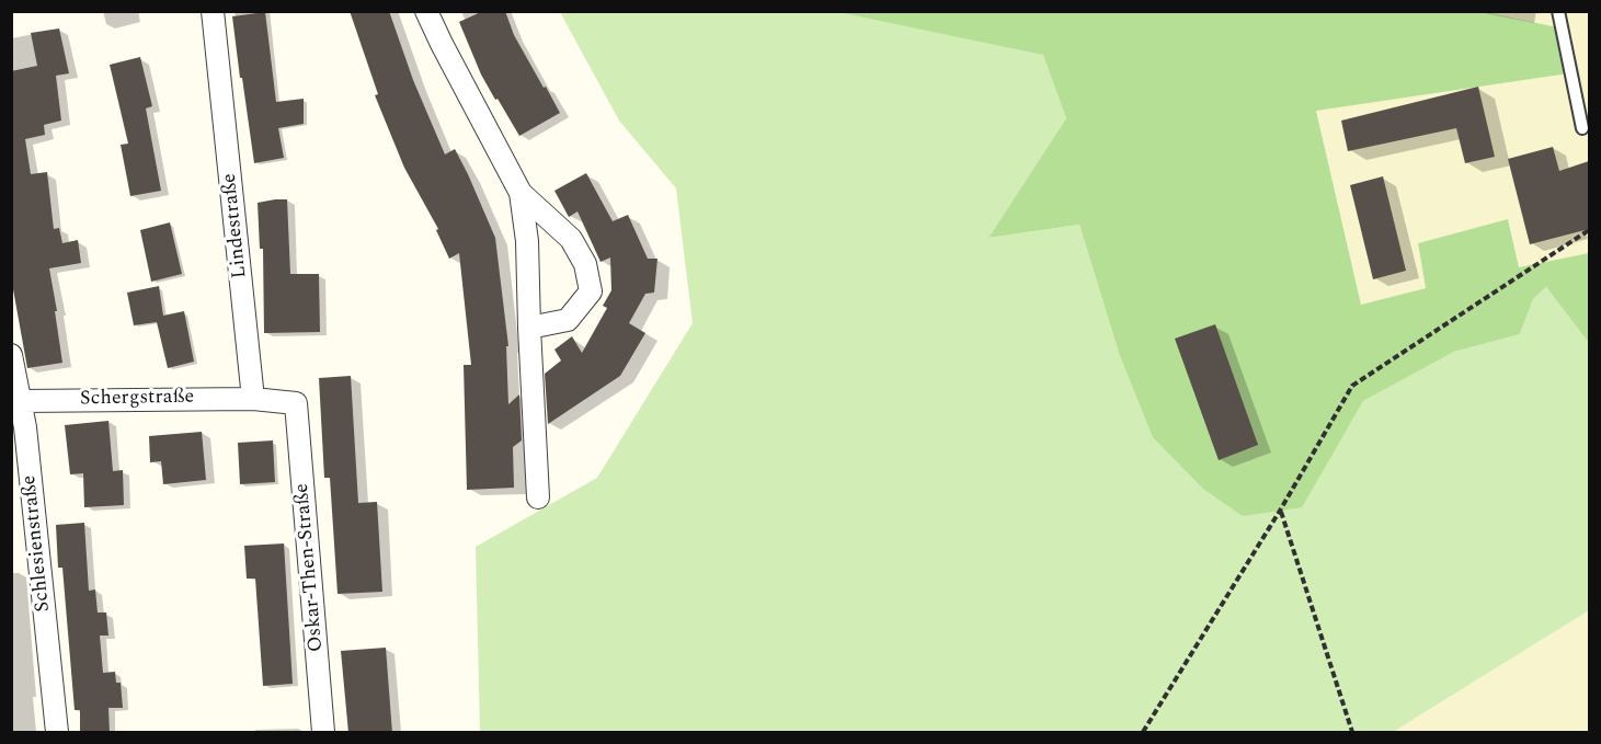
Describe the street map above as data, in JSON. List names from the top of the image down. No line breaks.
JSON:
{"streets":{"street":["Lindestraße","Schergstraße","Schlesienstraße","Oskar-Then-Straße"]},"crossings":[["Lindestraße","Schergstraße"],["Lindestraße","Oskar-Then-Straße"],["Schergstraße","Schlesienstraße"],["Schergstraße","Oskar-Then-Straße"]]}
